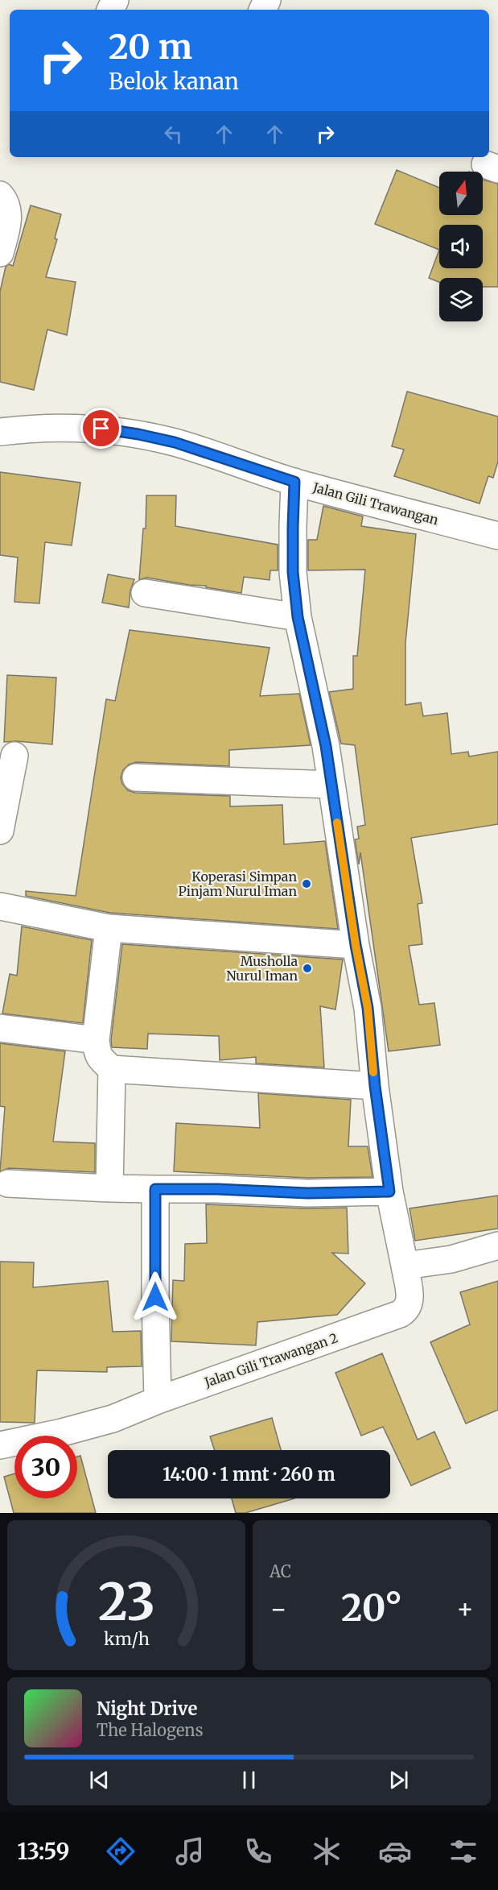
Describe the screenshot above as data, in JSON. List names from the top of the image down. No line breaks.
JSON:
{"streets":{"street":["Jalan Gili Trawangan","Jalan Gili Trawangan 2"]},"crossings":[["Jalan Gili Trawangan","Jalan Gili Trawangan 2"]],"places":["Koperasi Simpan Pinjam Nurul Iman","Musholla Nurul Iman"],"north":"top","page":{"turn":["20 m","Belok kanan"],"limit":"30","trip":"14:00 · 1 mnt · 260 m","tile":"AC","heat":["−","20°","+"],"song":["Night Drive","The Halogens"],"tabs":"13:59","gauge":["23","km/h"]}}
